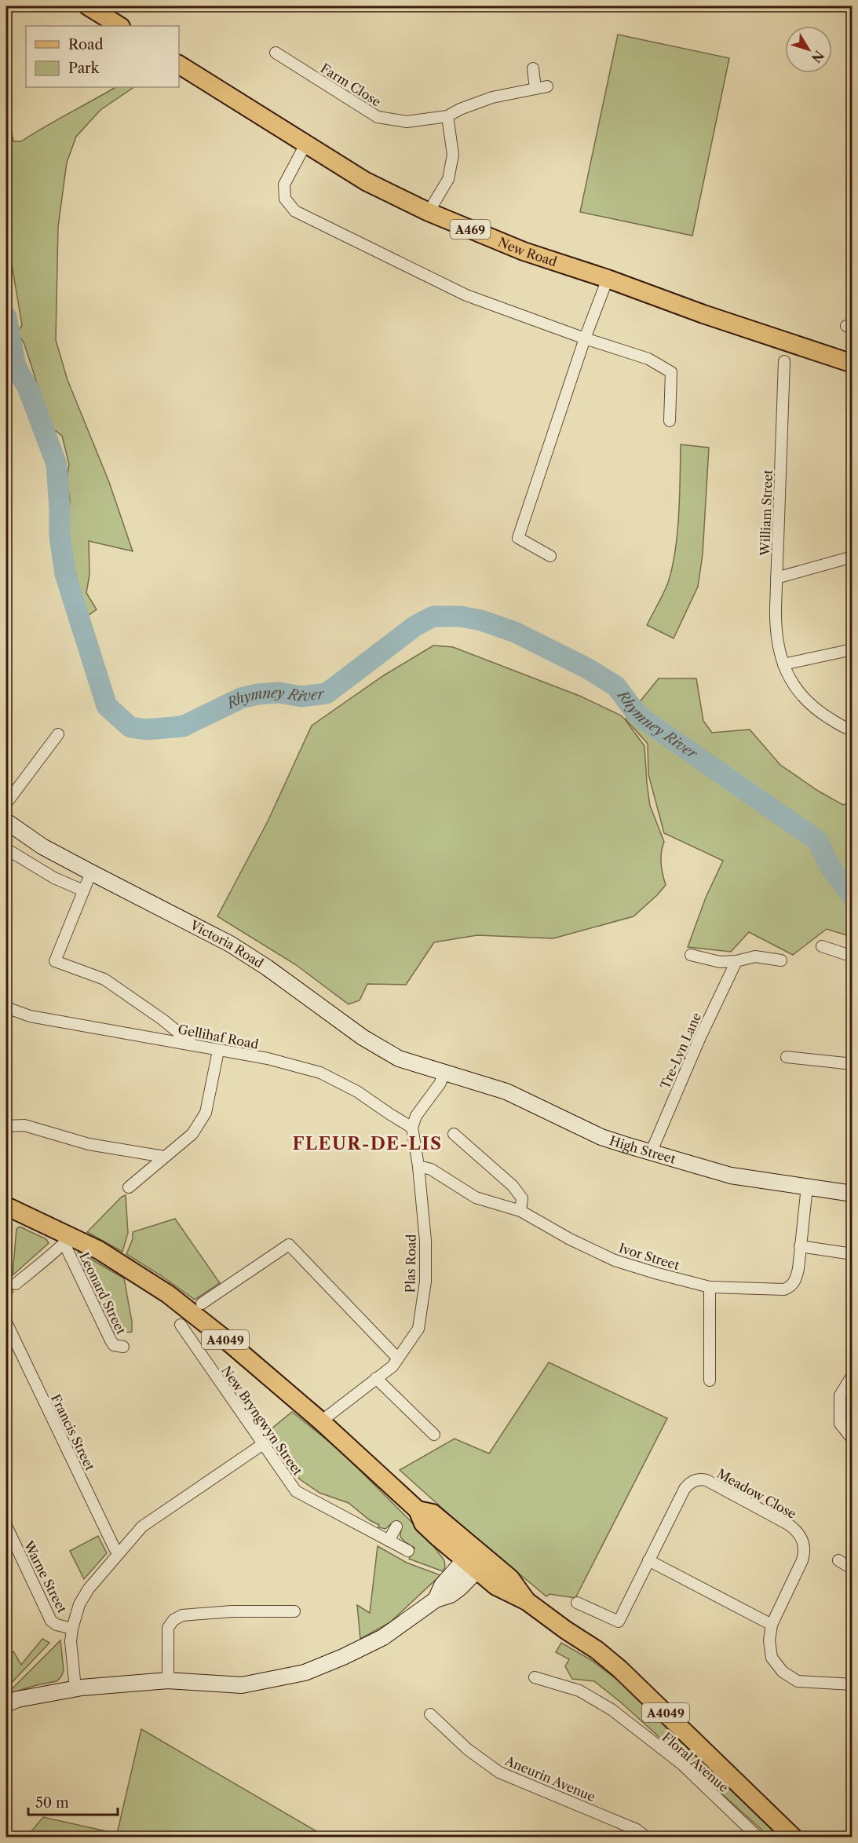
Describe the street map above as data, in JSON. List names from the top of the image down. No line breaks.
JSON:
{"streets":{"main road":["A469","New Road","Victoria Road","High Street","A4049"],"street":["Farm Close","William Street","Gellihaf Road","Tre-Lyn Lane","Ivor Street","Plas Road","Leonard Street","New Bryngwyn Street","Francis Street","Meadow Close","Warne Street","Floral Avenue","Aneurin Avenue"]},"crossings":[["Victoria Road","High Street"],["Gellihaf Road","Plas Road"],["Tre-Lyn Lane","High Street"],["High Street","Ivor Street"],["Ivor Street","Plas Road"],["Plas Road","A4049"],["Leonard Street","A4049"]],"districts":["FLEUR-DE-LIS"],"water":["Rhymney River"],"legend":["Road","Park"],"scale_bar":"50 m","north":"bottom right"}
